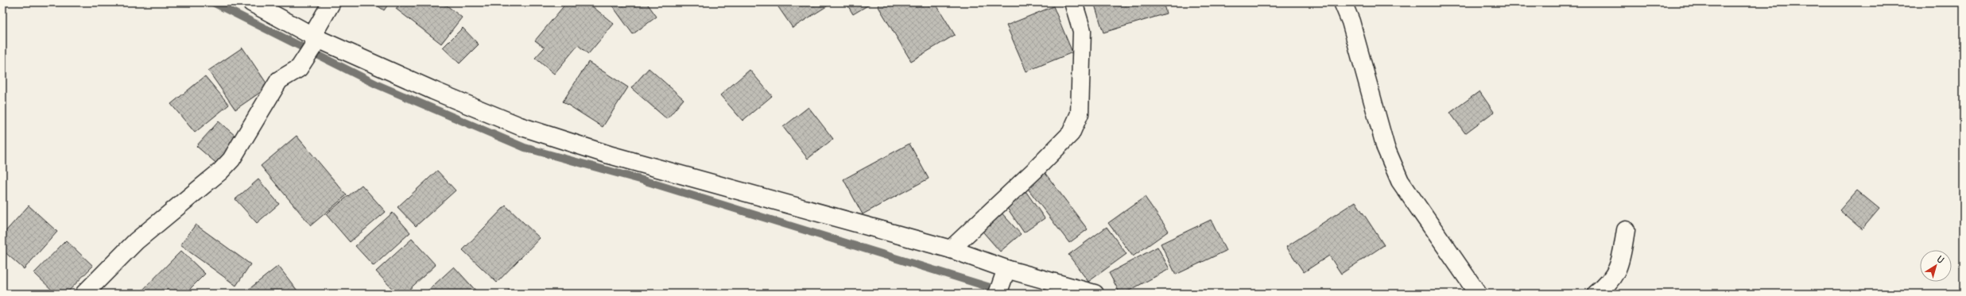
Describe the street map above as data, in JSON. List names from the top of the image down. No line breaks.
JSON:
{"north":"top right"}
